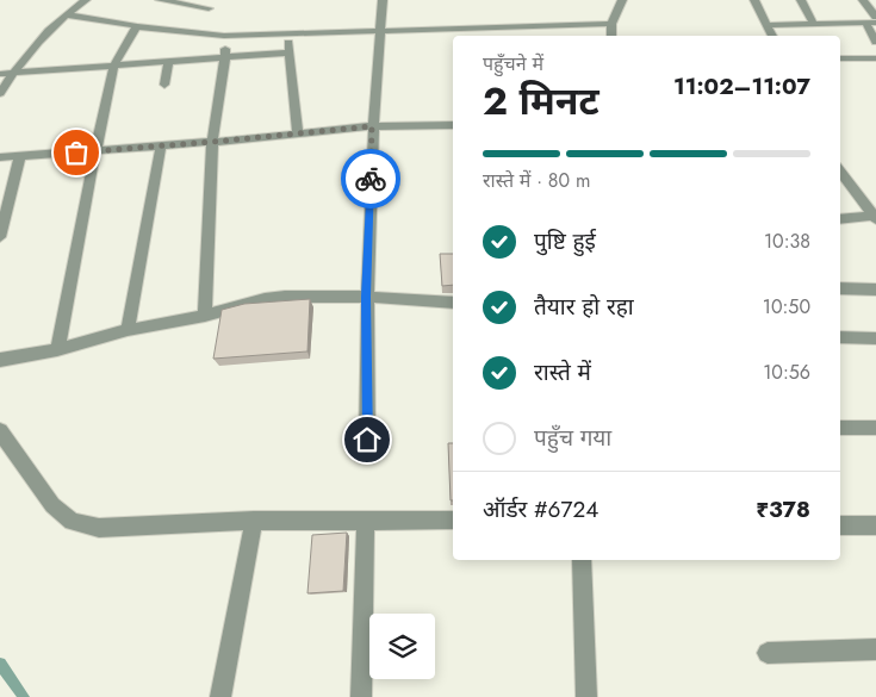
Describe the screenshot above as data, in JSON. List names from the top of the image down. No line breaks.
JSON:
{"page":{"heading":["2 मिनट","पहुँचने में","11:02–11:07"],"panel":["ऑर्डर #6724","₹378"],"bar":"रास्ते में · 80 m","list":[["पुष्टि हुई","10:38"],["तैयार हो रहा","10:50"],["रास्ते में","10:56"],"पहुँच गया"]}}
